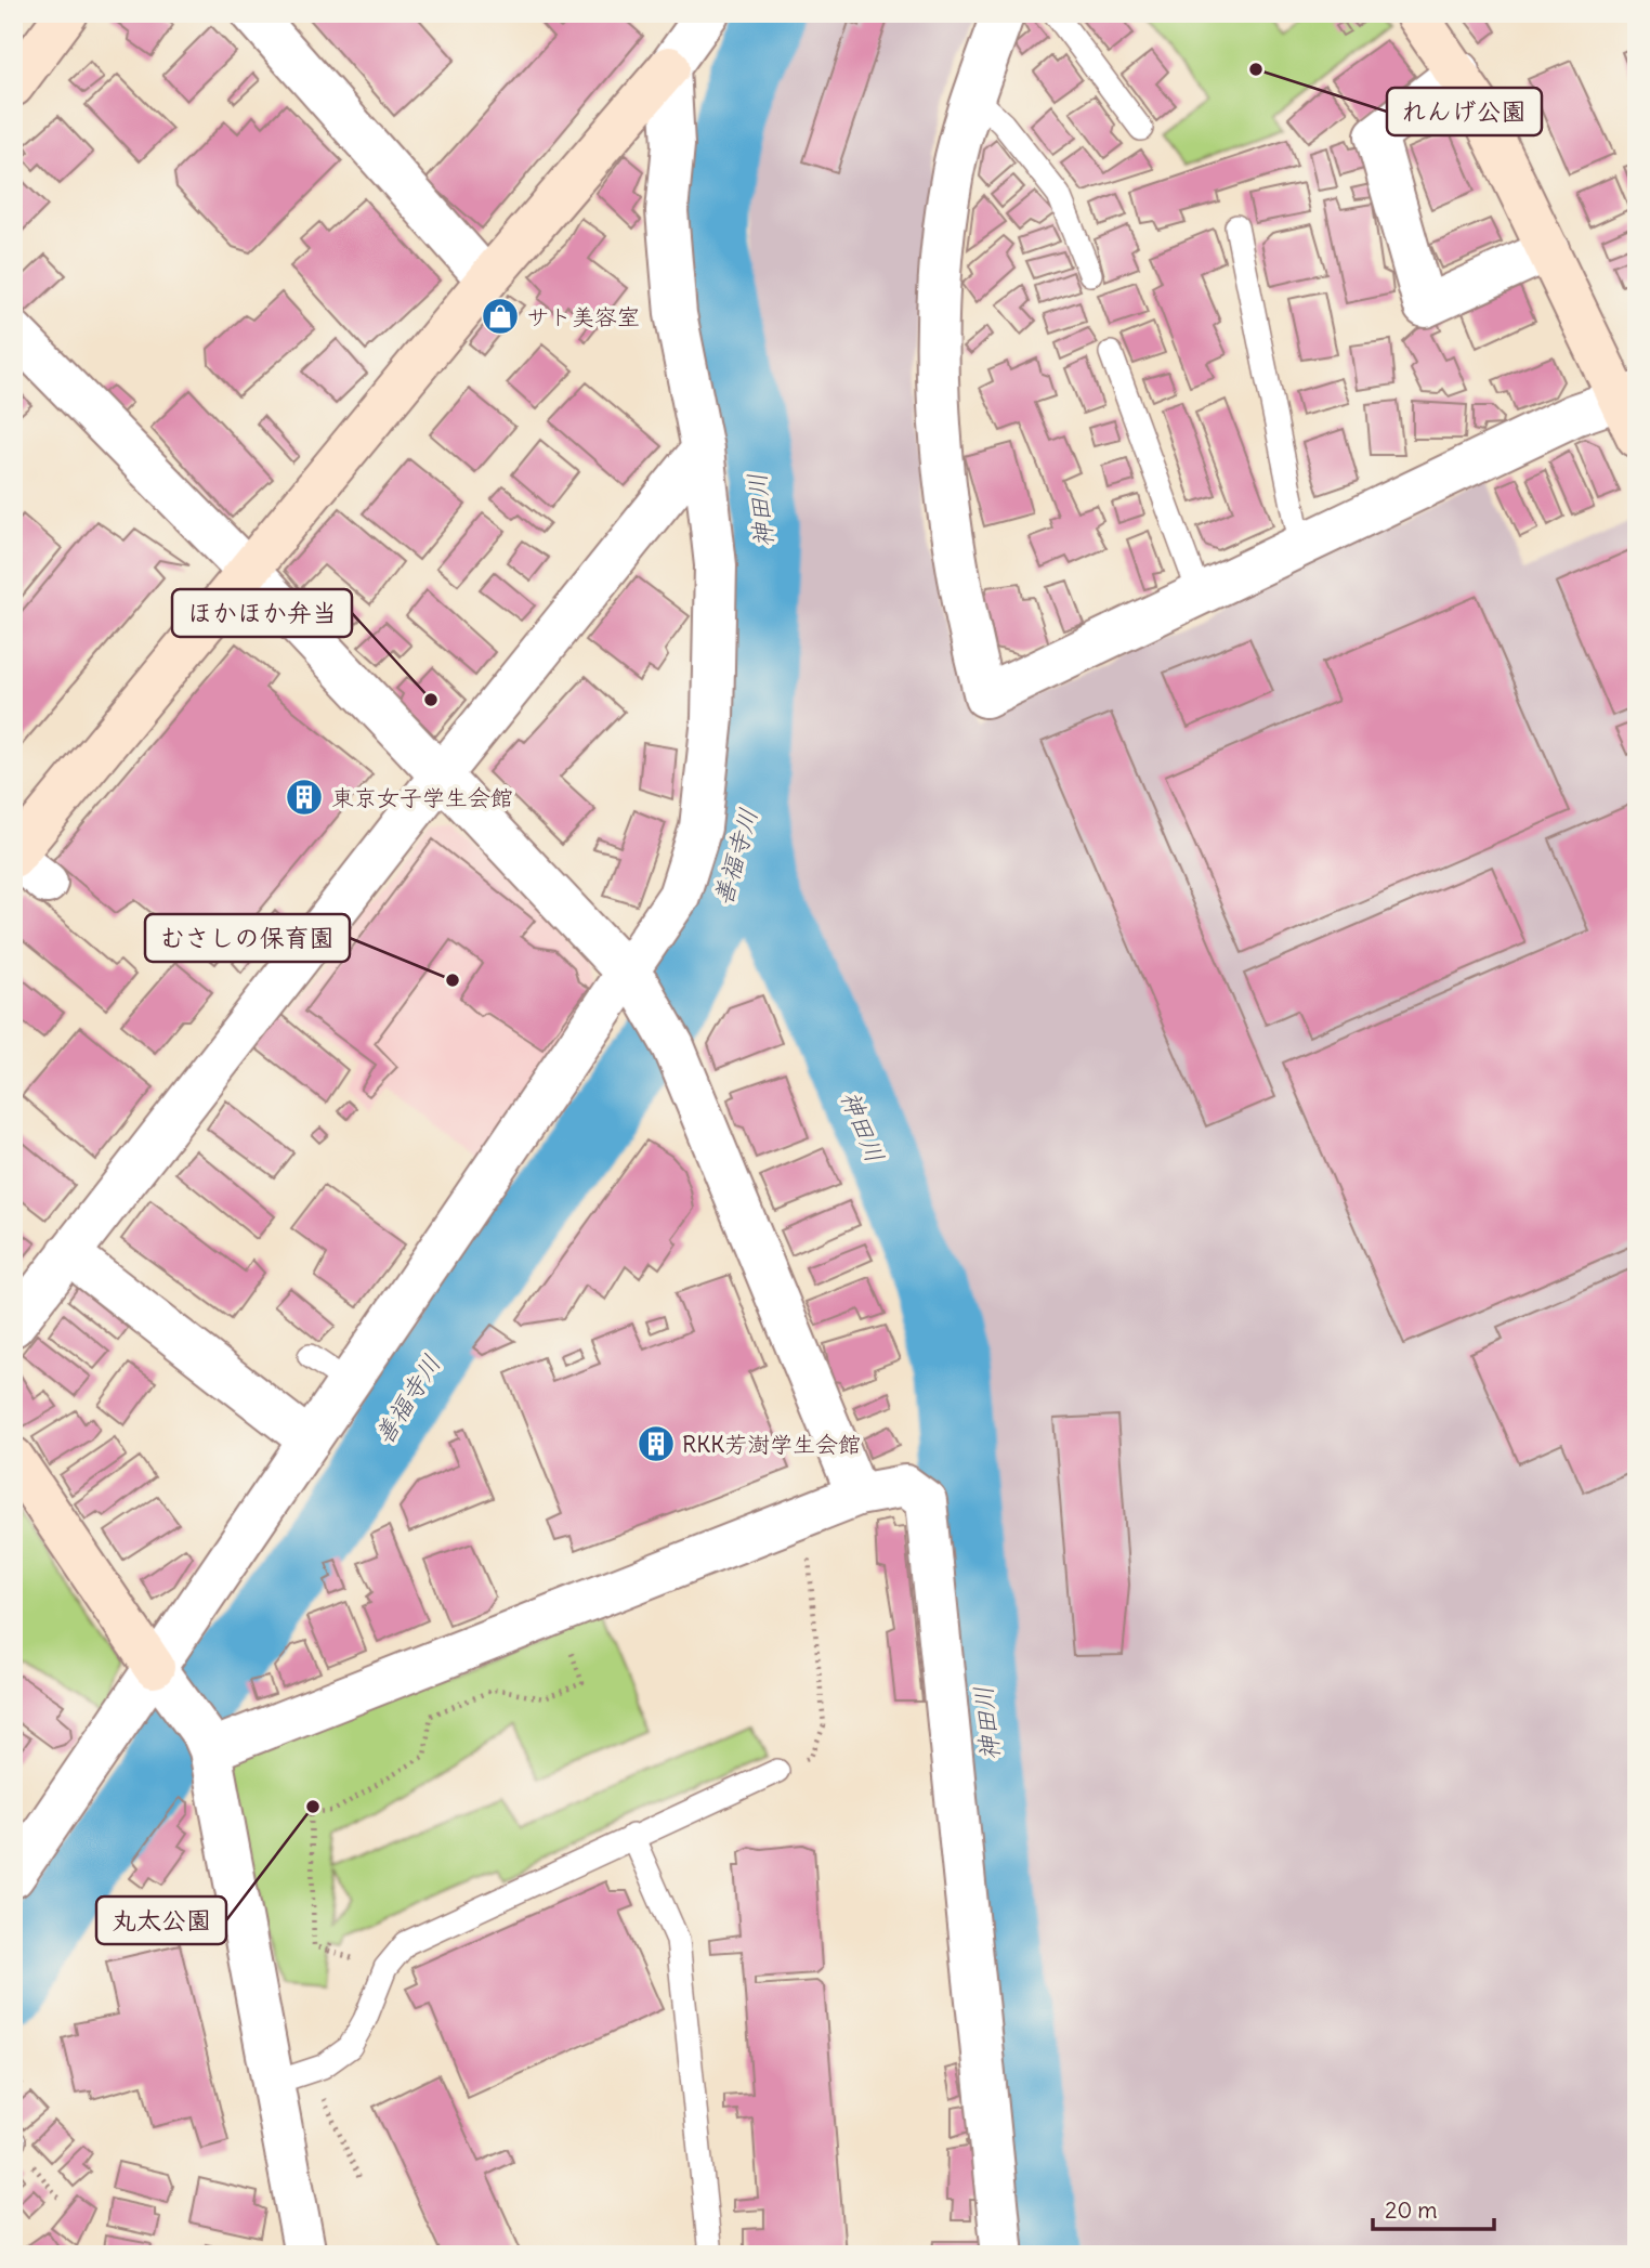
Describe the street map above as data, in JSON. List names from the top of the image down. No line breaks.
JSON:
{"water":["神田川","善福寺川"],"places":{"other":["れんげ公園","ほかほか弁当","むさしの保育園","丸太公園"],"shop":["サト美容室"],"building":["東京女子学生会館","RKK芳澍学生会館"]},"scale_bar":"20 m"}
